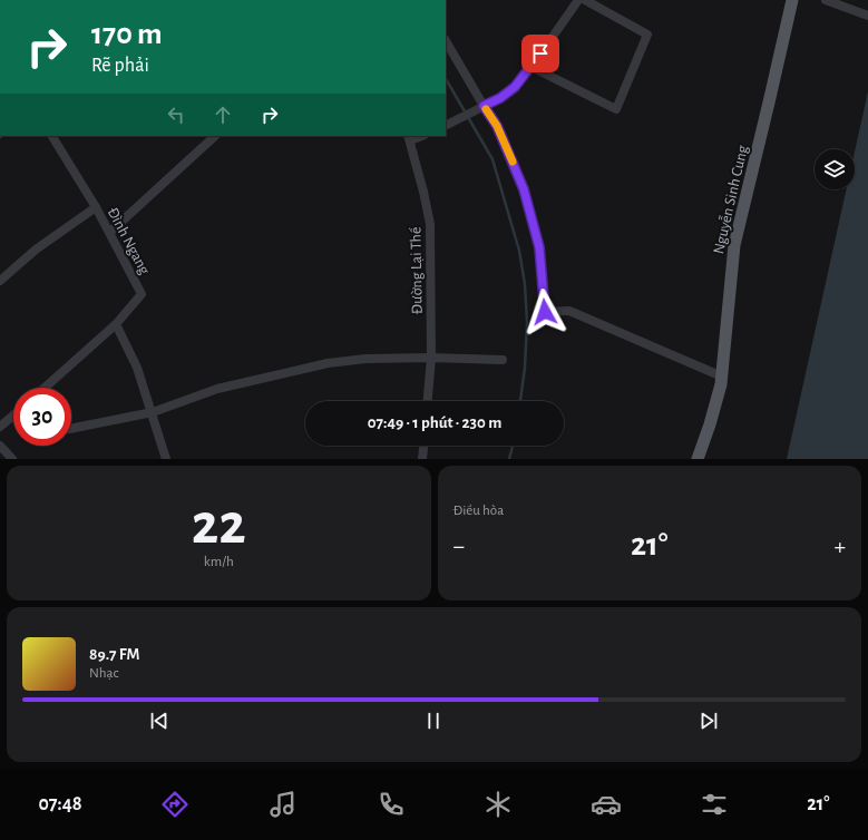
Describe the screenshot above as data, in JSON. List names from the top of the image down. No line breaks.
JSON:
{"streets":{"main road":["Nguyễn Sinh Cung"],"street":["Đình Ngang","Đường Lại Thế"]},"page":{"turn":["170 m","Rẽ phải"],"limit":"30","trip":"07:49 · 1 phút · 230 m","tile":[["22","km/h"],"Điều hòa"],"heat":["−","21°","+"],"song":["89.7 FM","Nhạc"],"tabs":["07:48","21°"]}}
